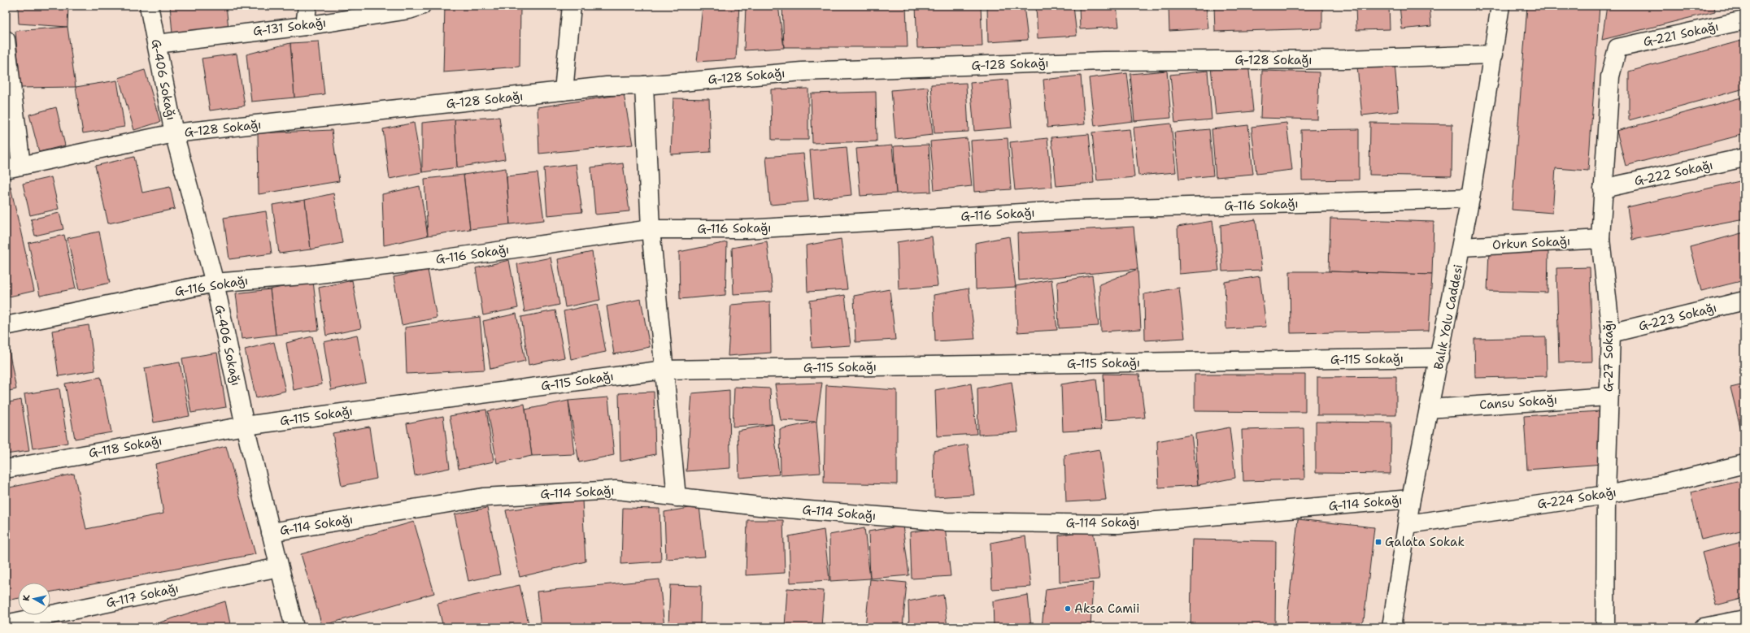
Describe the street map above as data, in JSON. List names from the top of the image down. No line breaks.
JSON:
{"streets":{"street":["G-131 Sokağı","G-221 Sokağı","G-128 Sokağı","G-406 Sokağı","G-222 Sokağı","G-116 Sokağı","Orkun Sokağı","Balık Yolu Caddesi","G-223 Sokağı","G-27 Sokağı","G-115 Sokağı","Cansu Sokağı","G-118 Sokağı","G-114 Sokağı","G-224 Sokağı","G-117 Sokağı"]},"crossings":[["G-131 Sokağı","G-406 Sokağı"],["G-221 Sokağı","G-27 Sokağı"],["G-128 Sokağı","G-406 Sokağı"],["G-128 Sokağı","Balık Yolu Caddesi"],["G-406 Sokağı","G-116 Sokağı"],["G-406 Sokağı","G-115 Sokağı"],["G-406 Sokağı","G-118 Sokağı"],["G-406 Sokağı","G-114 Sokağı"],["G-406 Sokağı","G-117 Sokağı"],["G-222 Sokağı","G-27 Sokağı"],["G-116 Sokağı","Balık Yolu Caddesi"],["Orkun Sokağı","Balık Yolu Caddesi"],["Orkun Sokağı","G-27 Sokağı"],["Balık Yolu Caddesi","G-115 Sokağı"],["Balık Yolu Caddesi","Cansu Sokağı"],["Balık Yolu Caddesi","G-114 Sokağı"],["Balık Yolu Caddesi","G-224 Sokağı"],["G-223 Sokağı","G-27 Sokağı"],["G-27 Sokağı","Cansu Sokağı"],["G-27 Sokağı","G-224 Sokağı"],["G-115 Sokağı","G-118 Sokağı"]],"places":{"transit":["Galata Sokak"],"other":["Aksa Camii"]},"north":"left"}
